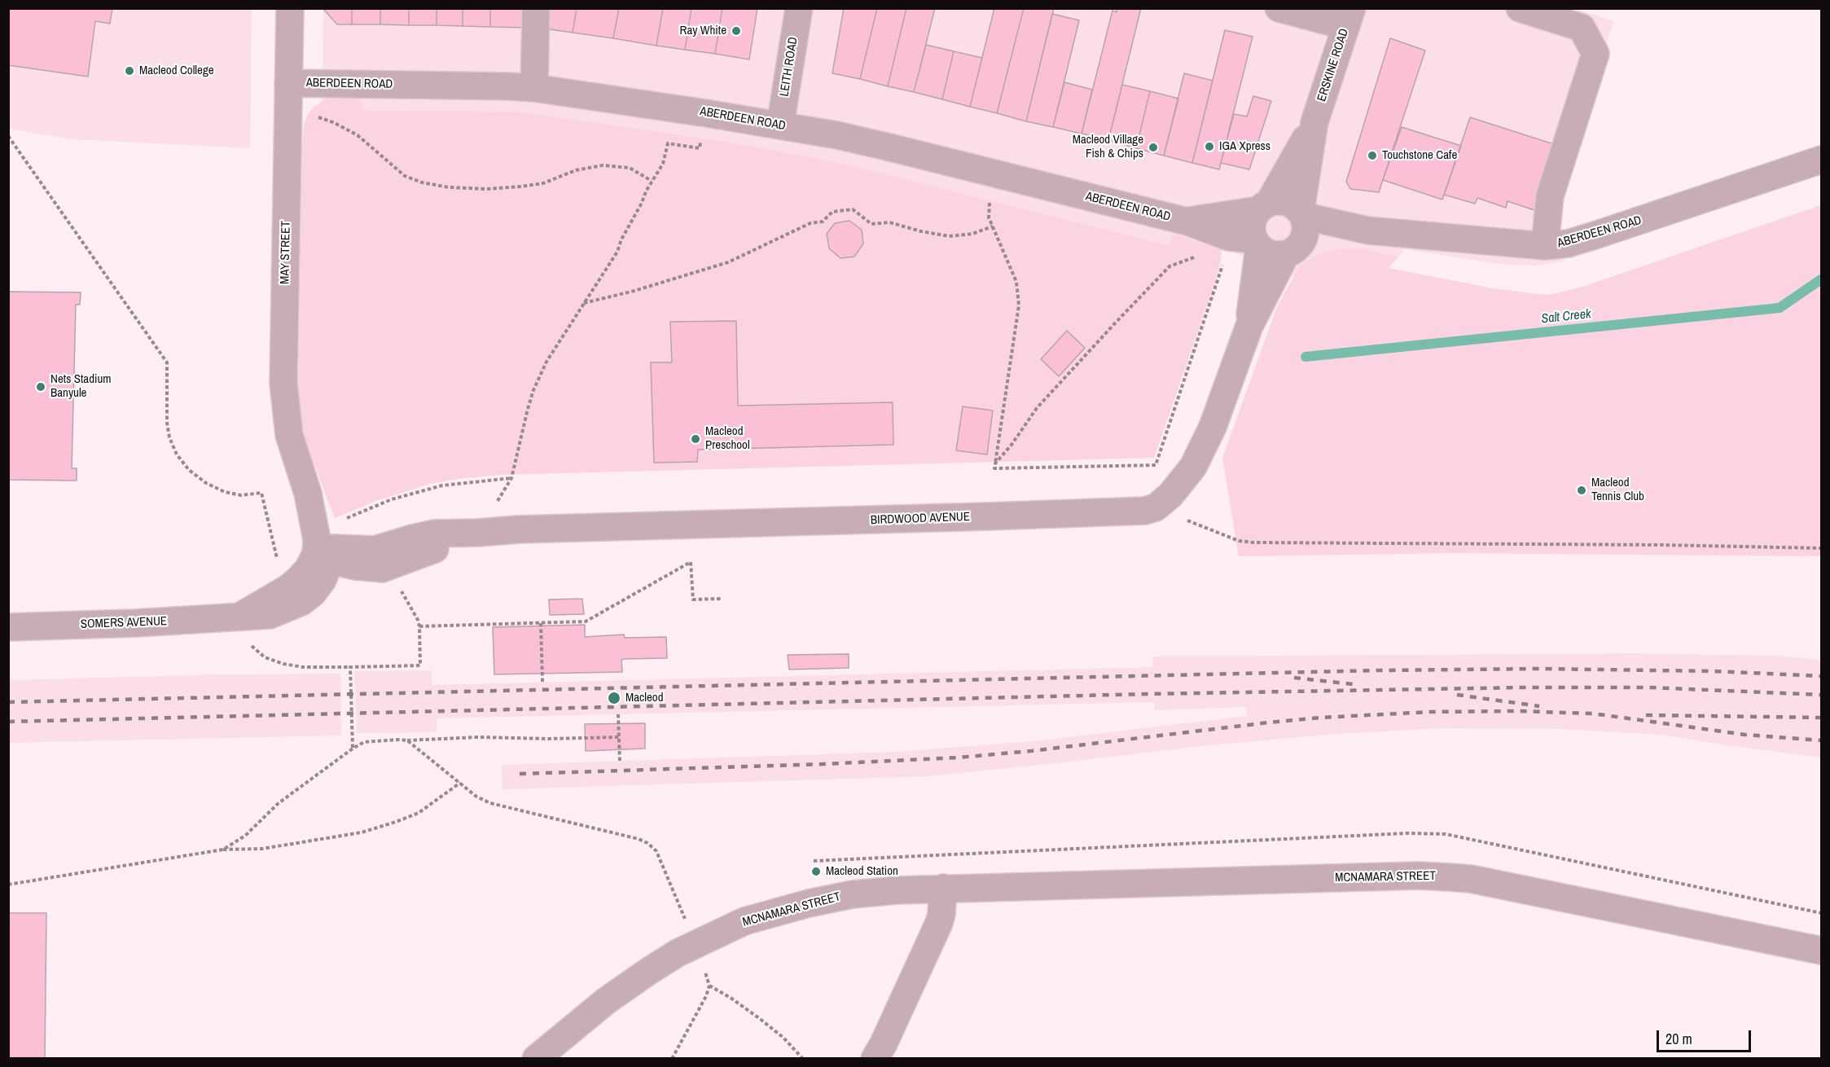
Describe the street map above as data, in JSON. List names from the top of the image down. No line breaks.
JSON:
{"streets":{"street":["ERSKINE ROAD","LEITH ROAD","ABERDEEN ROAD","MAY STREET","BIRDWOOD AVENUE","SOMERS AVENUE","MCNAMARA STREET"]},"crossings":[["ERSKINE ROAD","ABERDEEN ROAD"],["LEITH ROAD","ABERDEEN ROAD"],["ABERDEEN ROAD","MAY STREET"],["MAY STREET","BIRDWOOD AVENUE"],["MAY STREET","SOMERS AVENUE"],["BIRDWOOD AVENUE","SOMERS AVENUE"]],"water":["Salt Creek"],"places":["Ray White","Macleod College","IGA Xpress","Macleod Village Fish & Chips","Touchstone Cafe","Nets Stadium Banyule","Macleod Preschool","Macleod Tennis Club","Macleod","Macleod Station"],"scale_bar":"20 m"}
